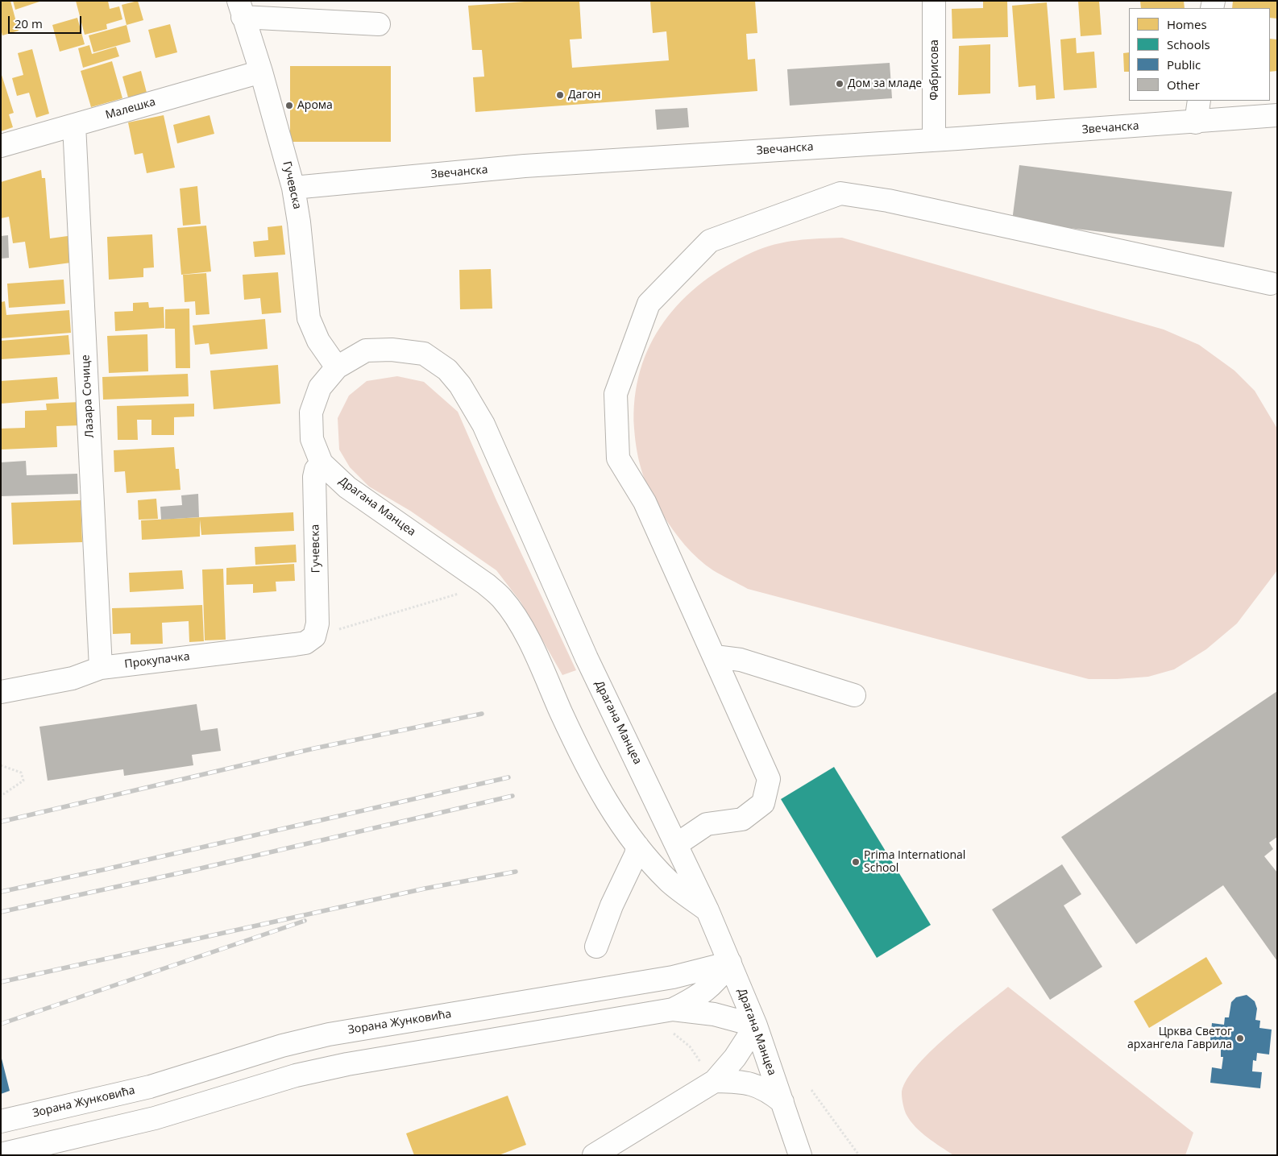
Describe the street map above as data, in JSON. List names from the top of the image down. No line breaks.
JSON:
{"streets":{"street":["Фабрисова","Малешка","Звечанска","Гучевска","Лазара Сочице","Драгана Манцеа","Прокупачка","Зорана Жунковића"]},"crossings":[["Фабрисова","Звечанска"],["Малешка","Гучевска"],["Малешка","Лазара Сочице"],["Звечанска","Гучевска"],["Гучевска","Драгана Манцеа"],["Гучевска","Прокупачка"],["Лазара Сочице","Прокупачка"],["Драгана Манцеа","Зорана Жунковића"]],"places":["Дом за младе","Дагон","Арома","Prima International School","Црква Светог архангела Гаврила"],"legend":["Homes","Schools","Public","Other"],"scale_bar":"20 m"}
